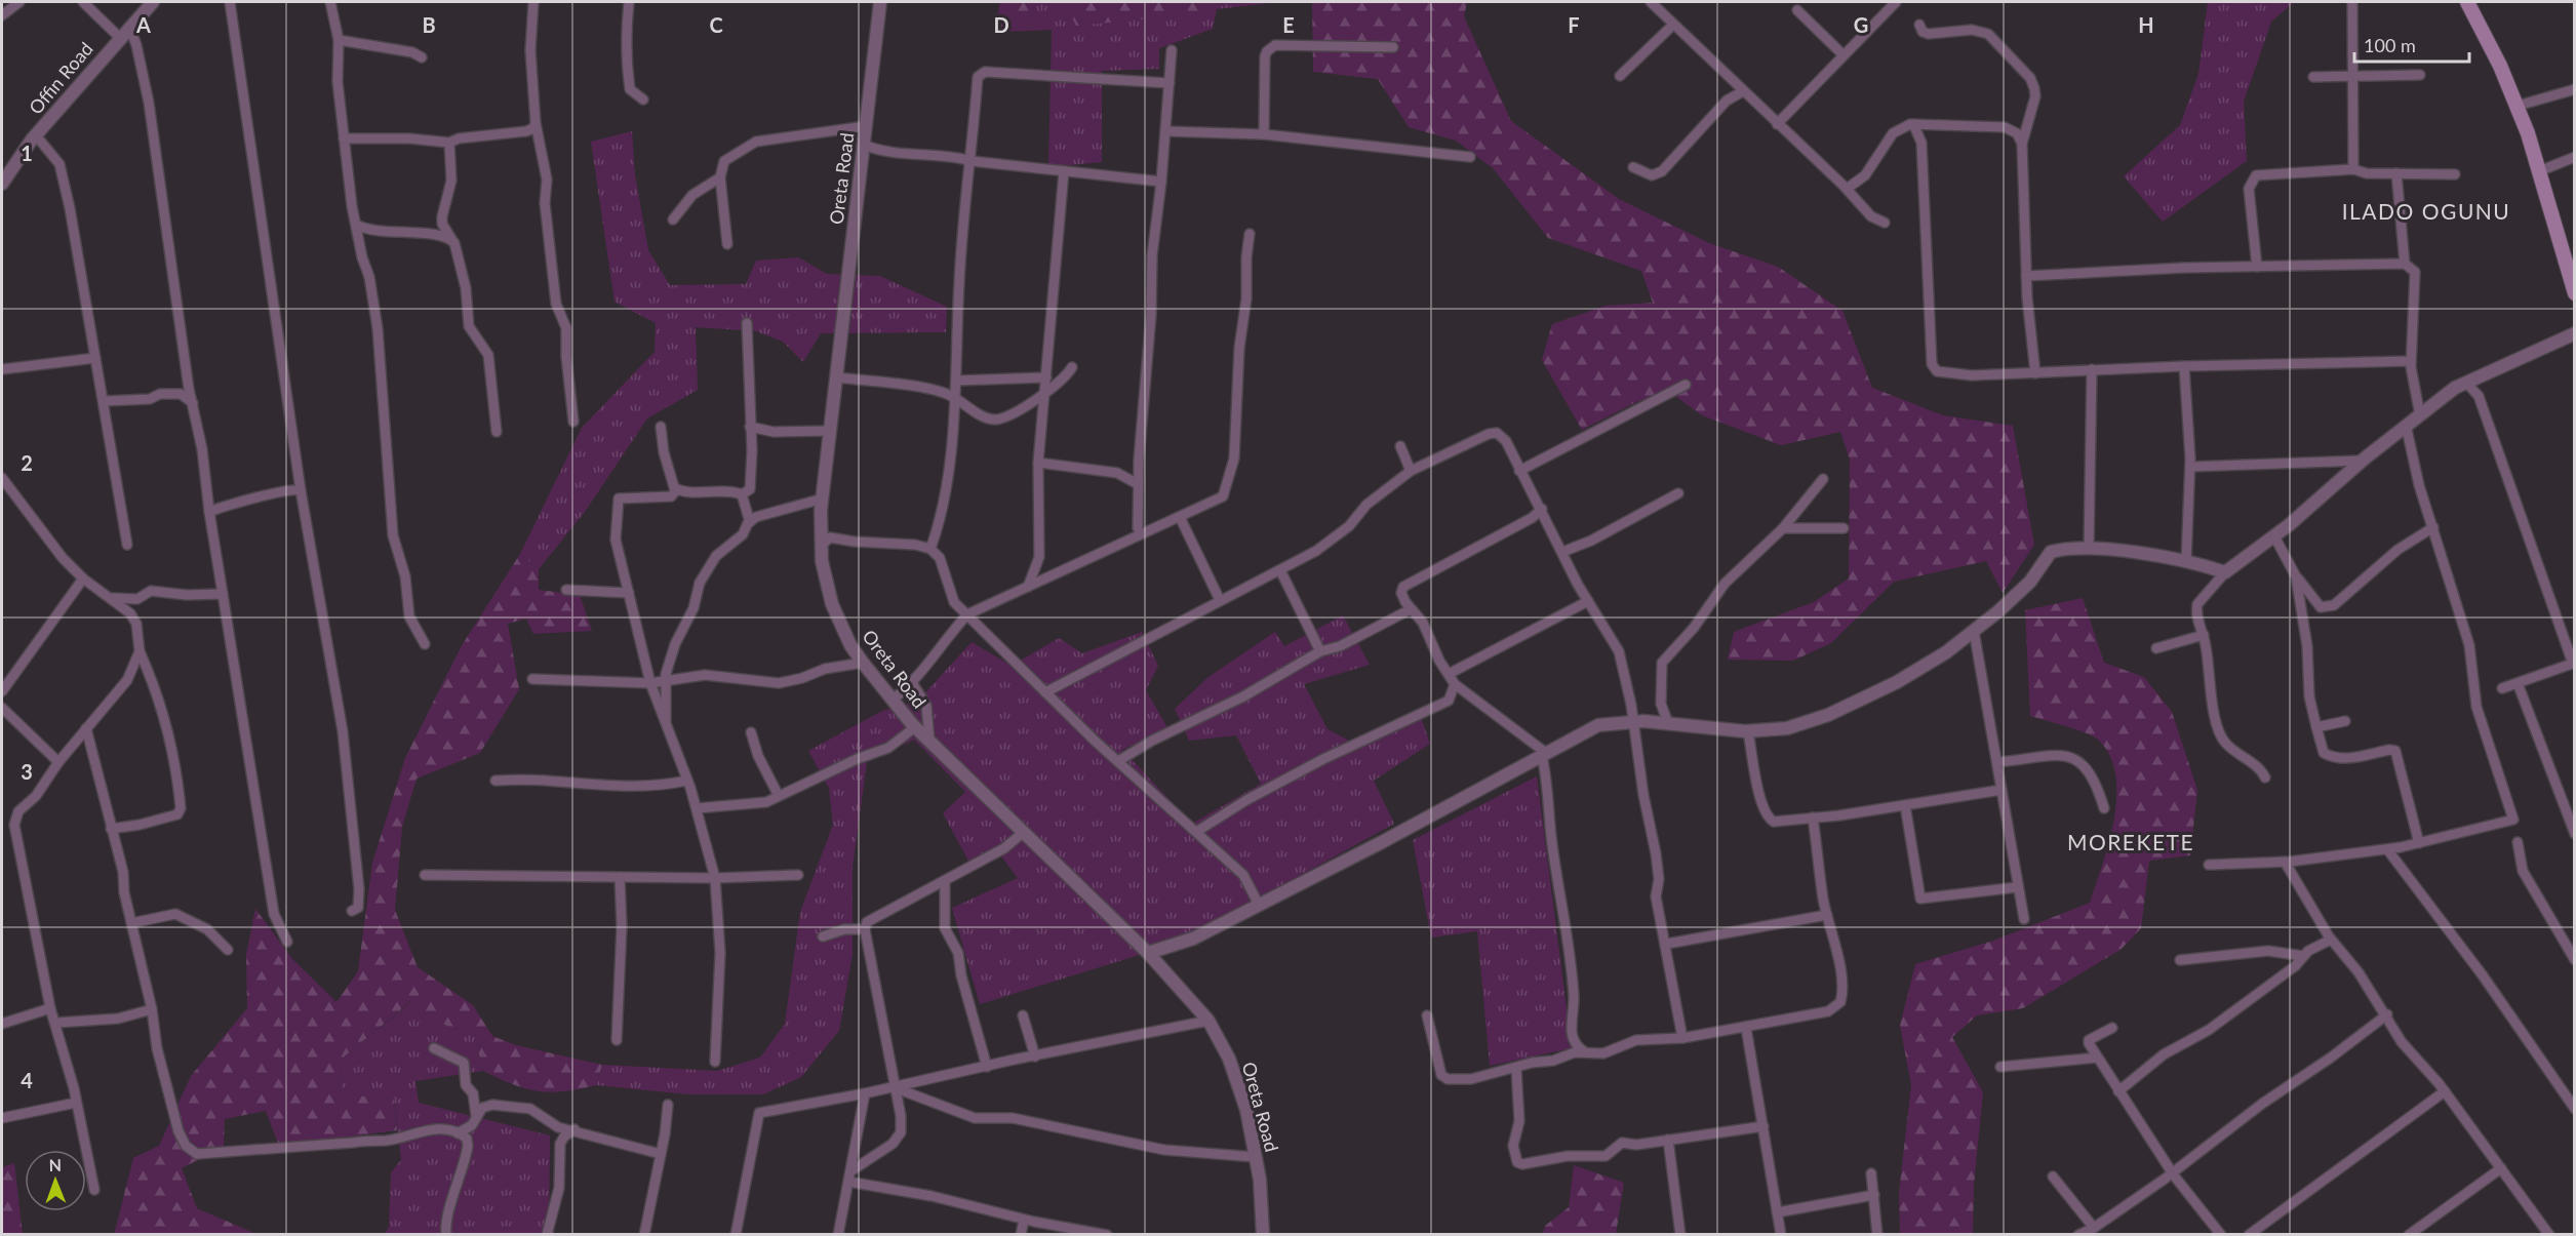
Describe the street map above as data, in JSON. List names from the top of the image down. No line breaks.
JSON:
{"streets":{"street":["Offin Road","Oreta Road"]},"districts":["ILADO OGUNU","MOREKETE"],"scale_bar":"100 m","north":"top","grid":{"columns":["A","B","C","D","E","F","G","H"],"rows":["1","2","3","4"]}}
